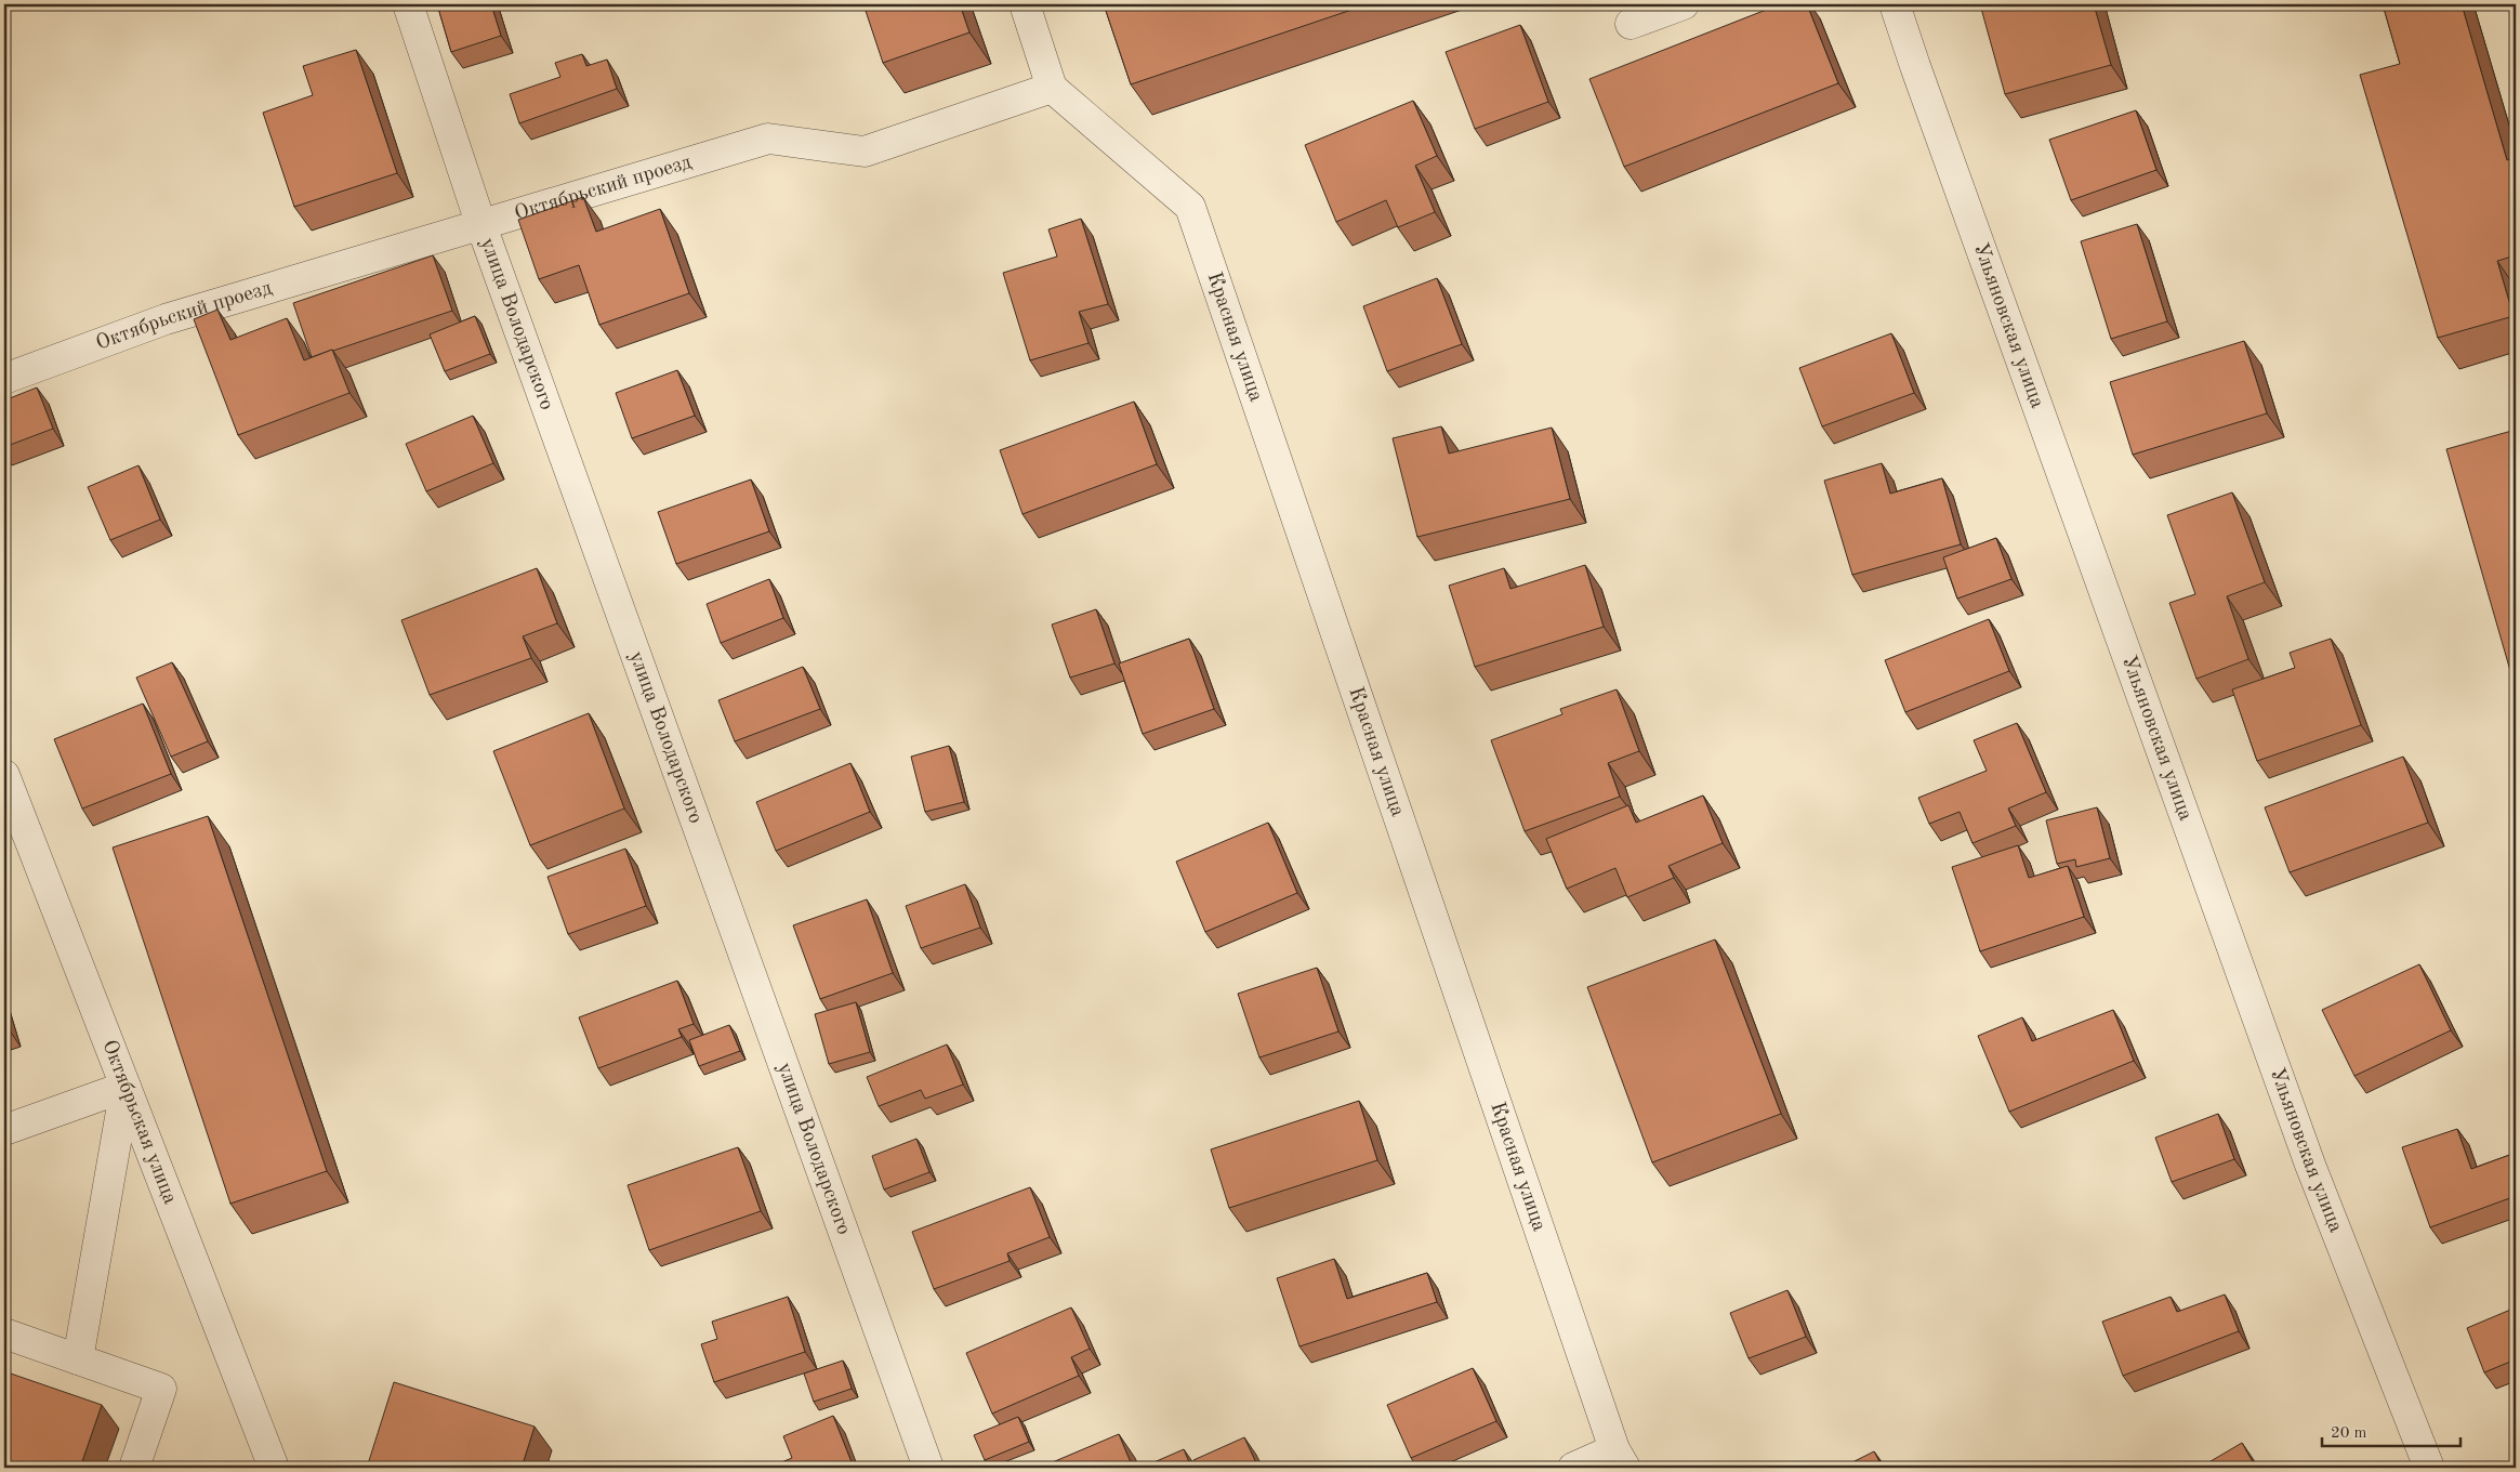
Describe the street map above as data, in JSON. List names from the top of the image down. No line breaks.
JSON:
{"streets":{"street":["Октябрьский проезд","улица Володарского","Ульяновская улица","Красная улица","Октябрьская улица"]},"crossings":[["Октябрьский проезд","улица Володарского"],["Октябрьский проезд","Красная улица"]],"scale_bar":"20 m"}
